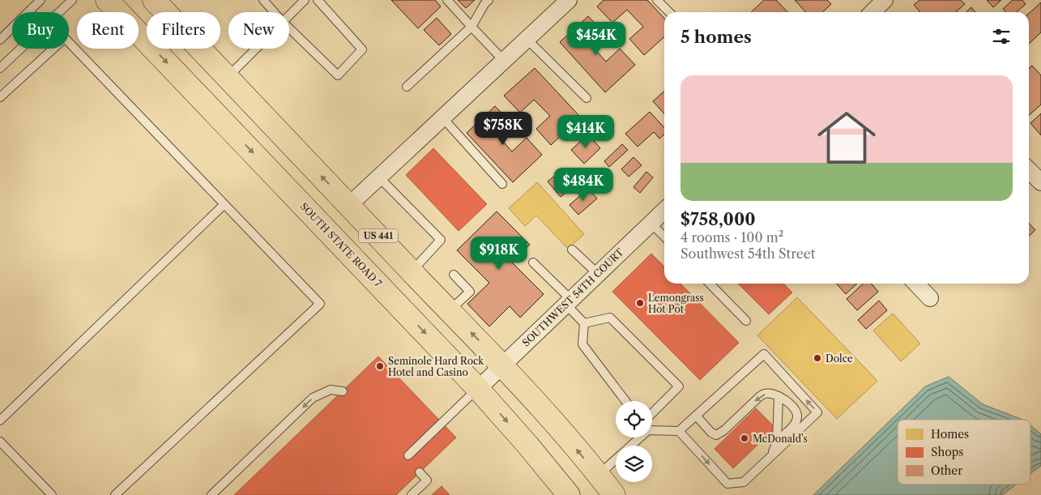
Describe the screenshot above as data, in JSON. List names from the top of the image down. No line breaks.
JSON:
{"streets":{"main road":["US 441","SOUTH STATE ROAD 7"],"street":["SOUTHWEST 54TH COURT"]},"crossings":[["US 441","SOUTHWEST 54TH COURT"],["SOUTH STATE ROAD 7","SOUTHWEST 54TH COURT"]],"places":["Lemongrass Hot Pot","Dolce","Seminole Hard Rock Hotel and Casino","McDonald's"],"legend":["Homes","Shops","Other"],"page":{"chip":["Buy","Rent","Filters","New"],"heading":"5 homes","price":["$454K","$758K","$414K","$484K","$918K"],"list":[{"name":"$758,000","note":"4 rooms · 100 m² · Southwest 54th Street"}]}}
